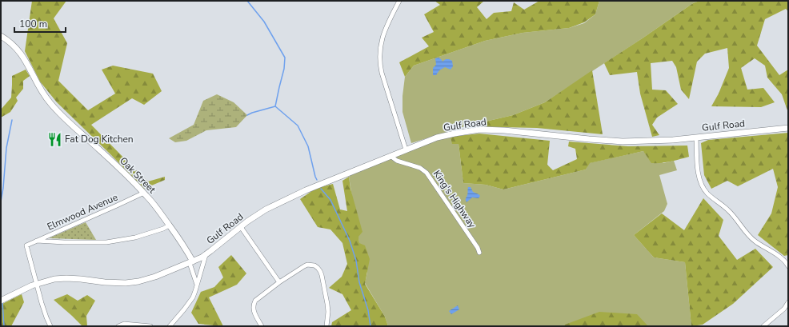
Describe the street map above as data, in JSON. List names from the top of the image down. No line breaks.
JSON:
{"streets":{"street":["Gulf Road","Oak Street","King's Highway","Elmwood Avenue"]},"crossings":[["Gulf Road","Oak Street"],["Gulf Road","King's Highway"],["Gulf Road","Elmwood Avenue"],["Oak Street","Elmwood Avenue"]],"places":{"restaurant":["Fat Dog Kitchen"]},"scale_bar":"100 m"}
